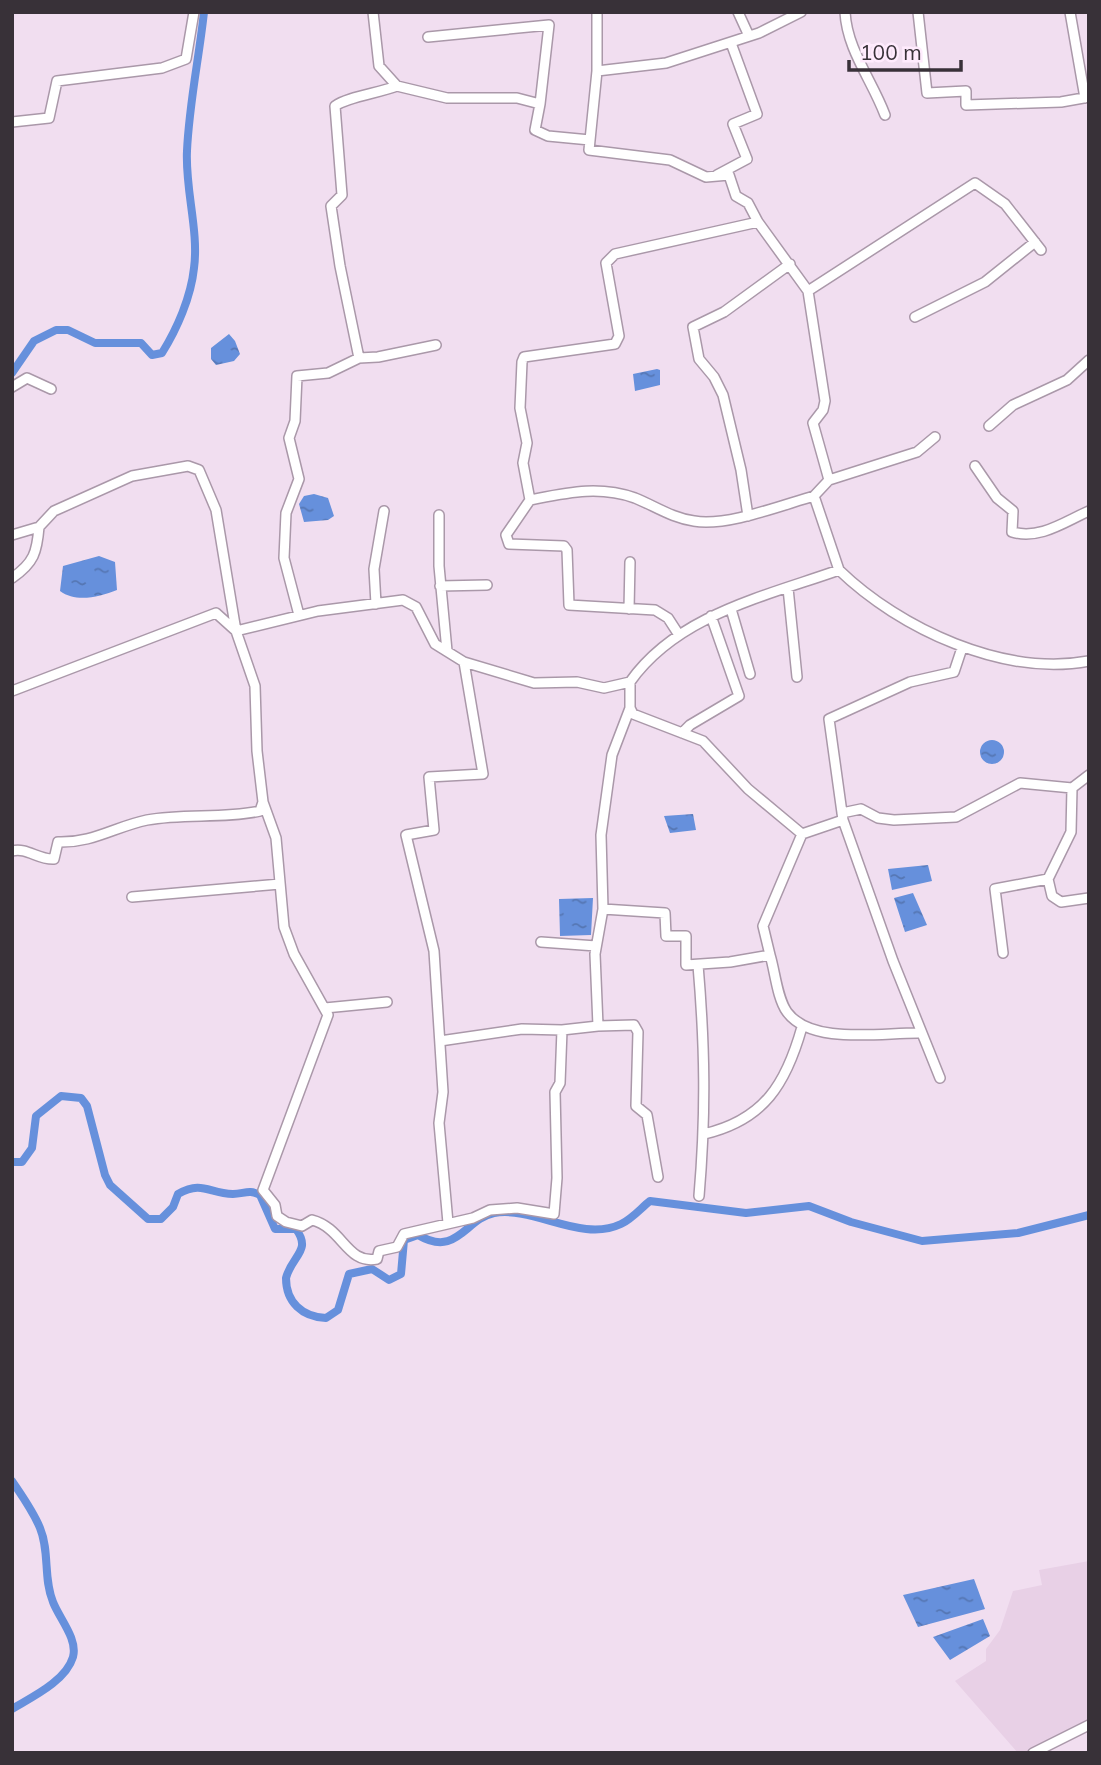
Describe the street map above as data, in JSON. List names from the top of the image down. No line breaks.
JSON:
{"scale_bar":"100 m"}
